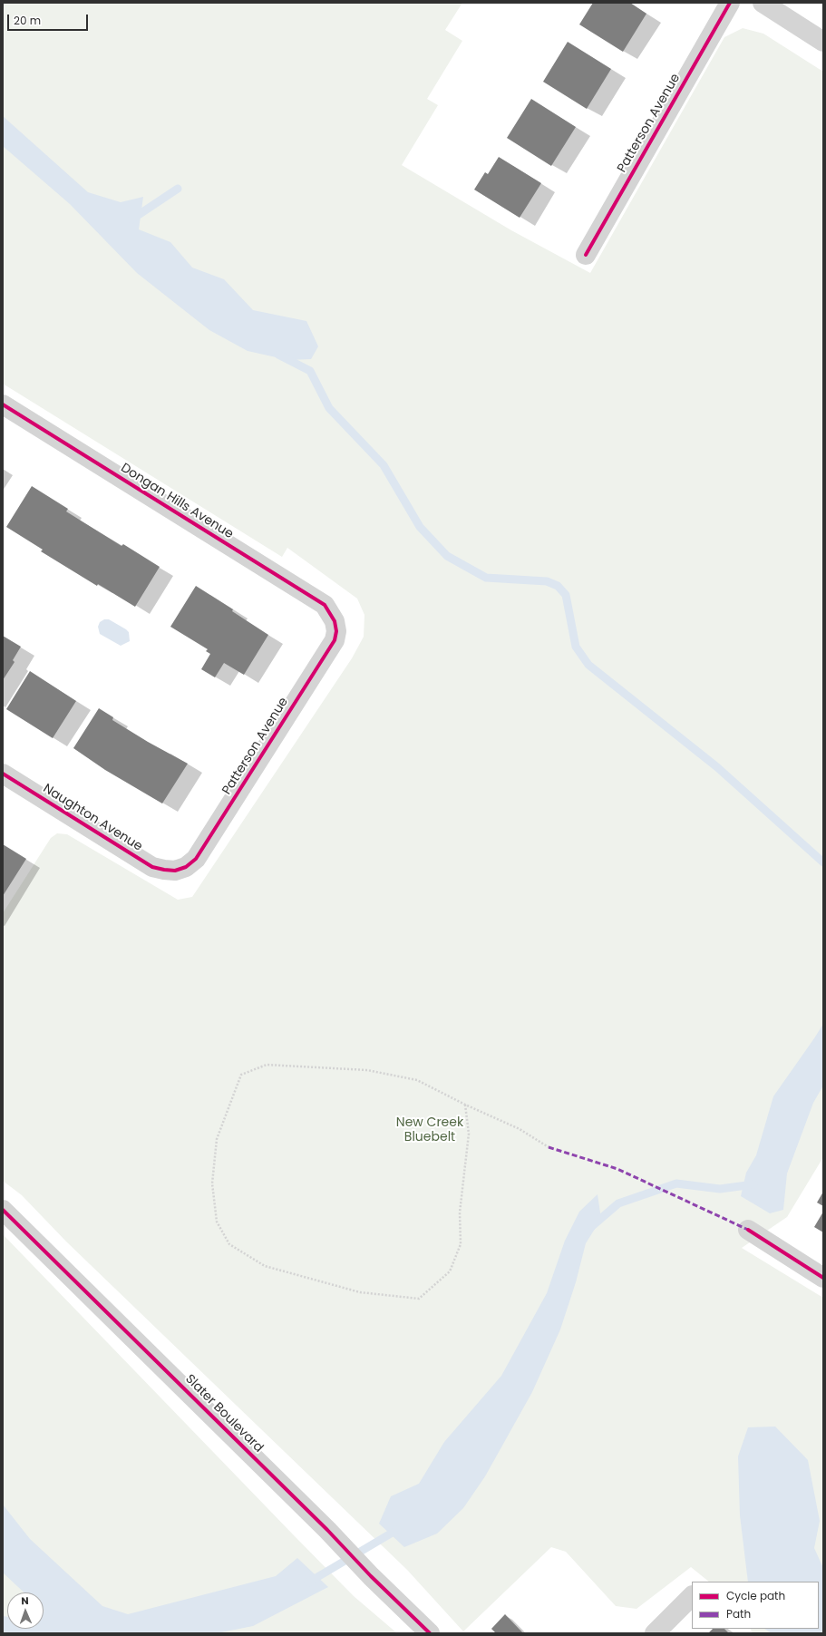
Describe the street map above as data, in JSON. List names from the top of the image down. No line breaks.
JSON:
{"streets":{"street":["Patterson Avenue","Dongan Hills Avenue","Naughton Avenue","Slater Boulevard"]},"crossings":[["Patterson Avenue","Dongan Hills Avenue"],["Patterson Avenue","Naughton Avenue"]],"parks":["New Creek Bluebelt"],"legend":["Cycle path","Path"],"scale_bar":"20 m","north":"top"}
